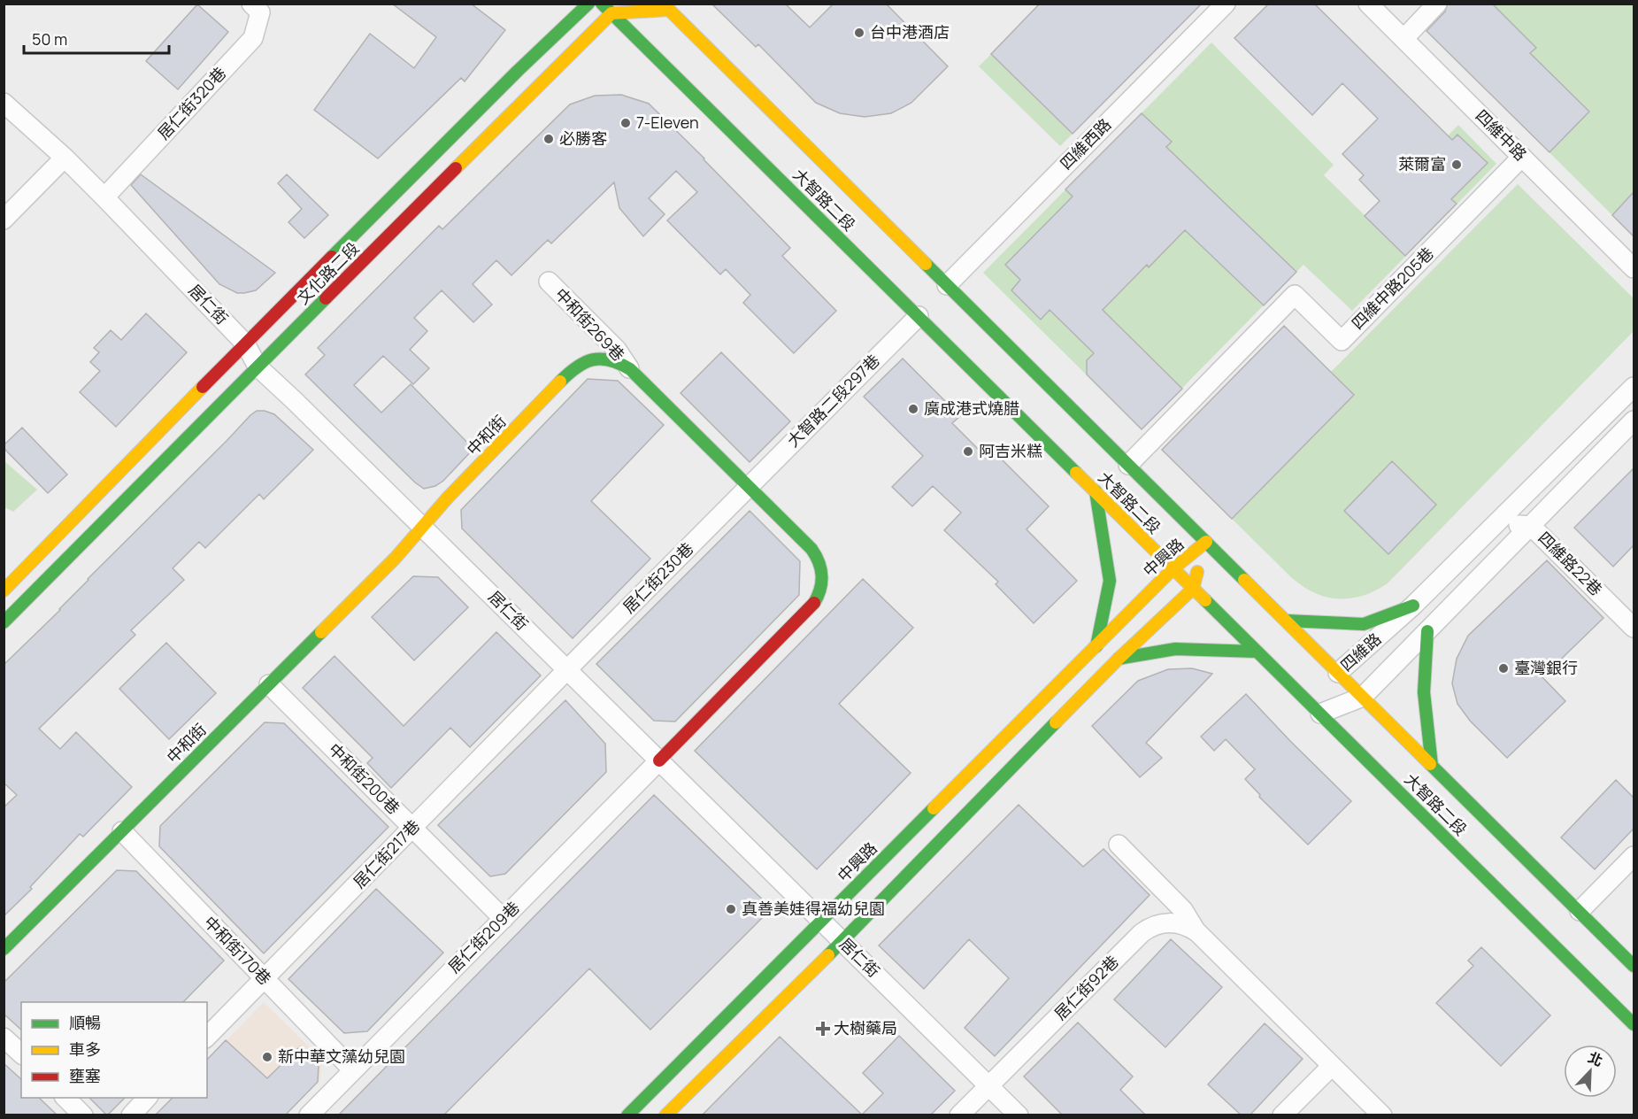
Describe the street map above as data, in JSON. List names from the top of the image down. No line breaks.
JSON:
{"streets":{"street":["居仁街320巷","四維中路","四維西路","大智路二段","文化路二段","四維中路205巷","居仁街","中和街269巷","大智路二段297巷","中和街","中興路","四維路22巷","居仁街230巷","四維路","中和街200巷","居仁街217巷","居仁街209巷","中和街170巷","居仁街92巷"]},"crossings":[["居仁街320巷","居仁街"],["四維中路","四維中路205巷"],["四維西路","大智路二段"],["大智路二段","文化路二段"],["大智路二段","四維中路205巷"],["大智路二段","大智路二段297巷"],["大智路二段","中興路"],["大智路二段","四維路"],["文化路二段","居仁街"],["居仁街","中和街"],["居仁街","中興路"],["居仁街","居仁街230巷"],["居仁街","居仁街217巷"],["居仁街","居仁街209巷"],["居仁街","居仁街92巷"],["中和街269巷","中和街"],["大智路二段297巷","中和街"],["大智路二段297巷","居仁街230巷"],["中和街","居仁街230巷"],["中和街","中和街200巷"],["中和街","居仁街209巷"],["中和街","中和街170巷"],["四維路22巷","四維路"],["居仁街230巷","居仁街217巷"],["中和街200巷","居仁街217巷"],["中和街200巷","居仁街209巷"],["居仁街217巷","中和街170巷"],["居仁街209巷","中和街170巷"]],"places":{"other":["台中港酒店","7-Eleven","必勝客","萊爾富","廣成港式燒腊","阿吉米糕","臺灣銀行","真善美娃得福幼兒園","新中華文藻幼兒園"],"health":["大樹藥局"]},"legend":["順暢","車多","壅塞"],"scale_bar":"50 m","north":"top right"}
